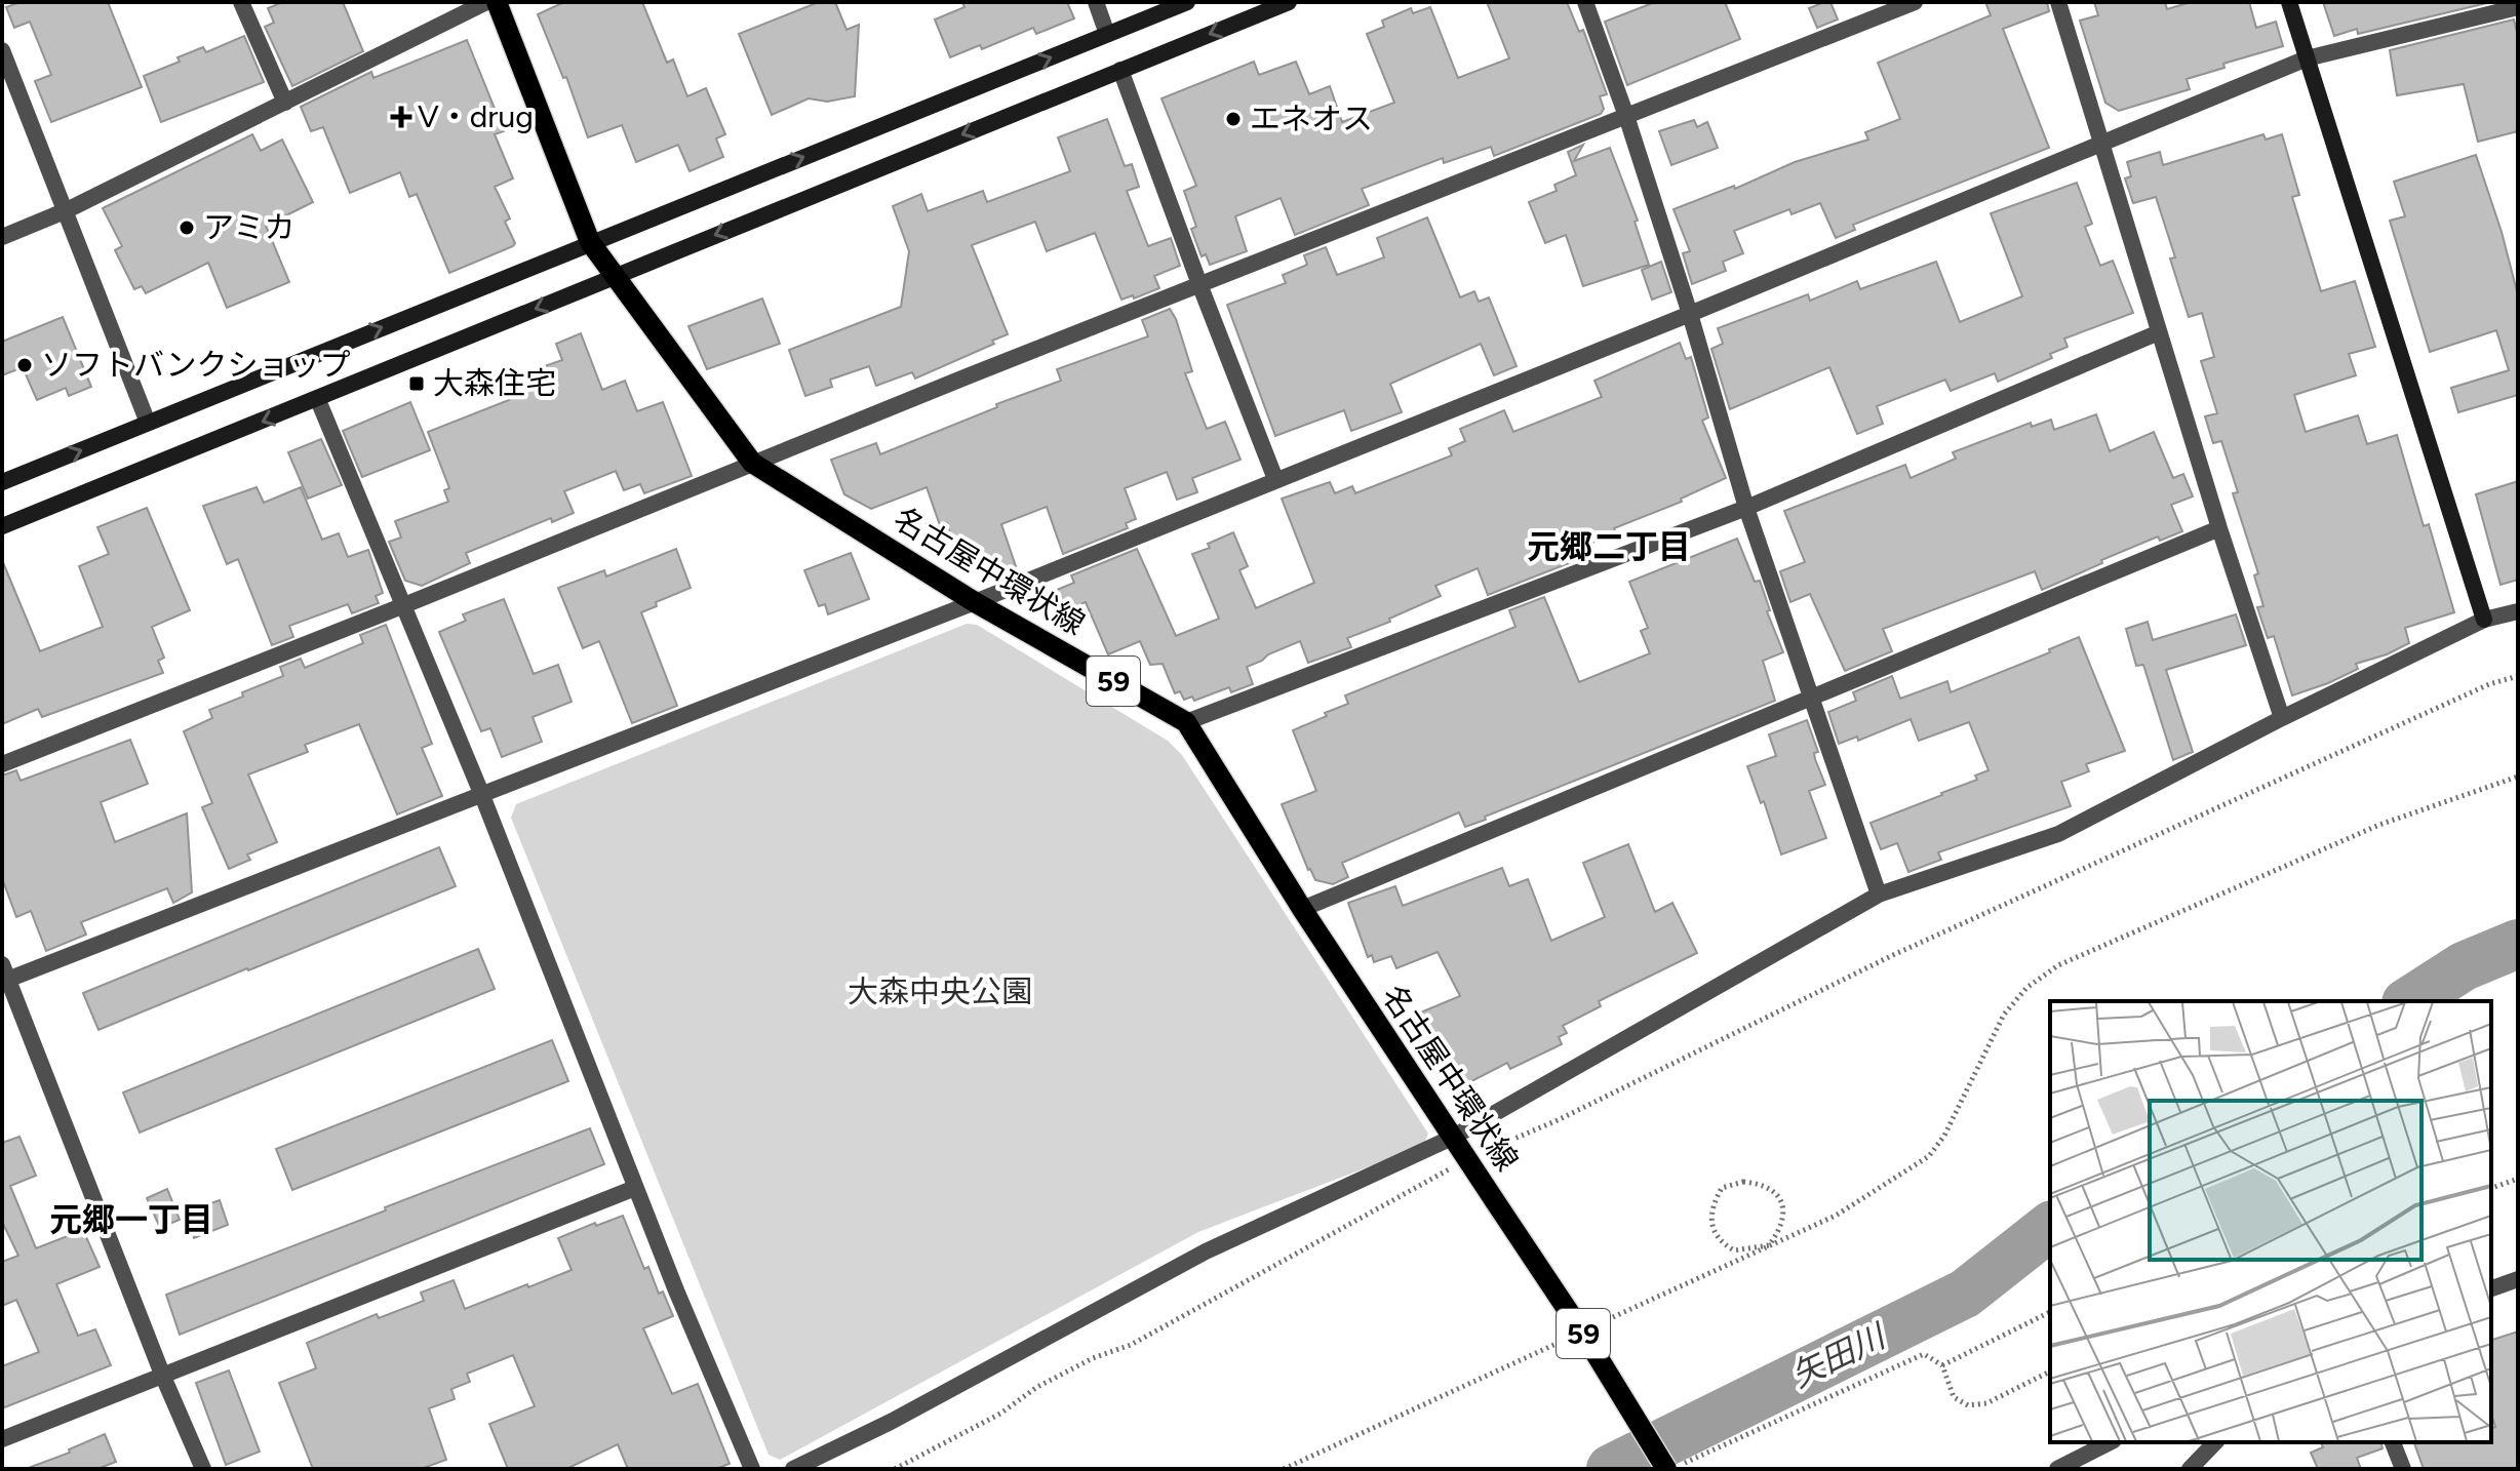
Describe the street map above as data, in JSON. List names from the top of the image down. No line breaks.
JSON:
{"streets":{"main road":["名古屋中環状線","59"]},"districts":["元郷二丁目","元郷一丁目"],"water":["矢田川"],"parks":["大森中央公園"],"places":{"health":["V・drug"],"other":["エネオス","アミカ","ソフトバンクショップ"],"transit":["大森住宅"]}}
